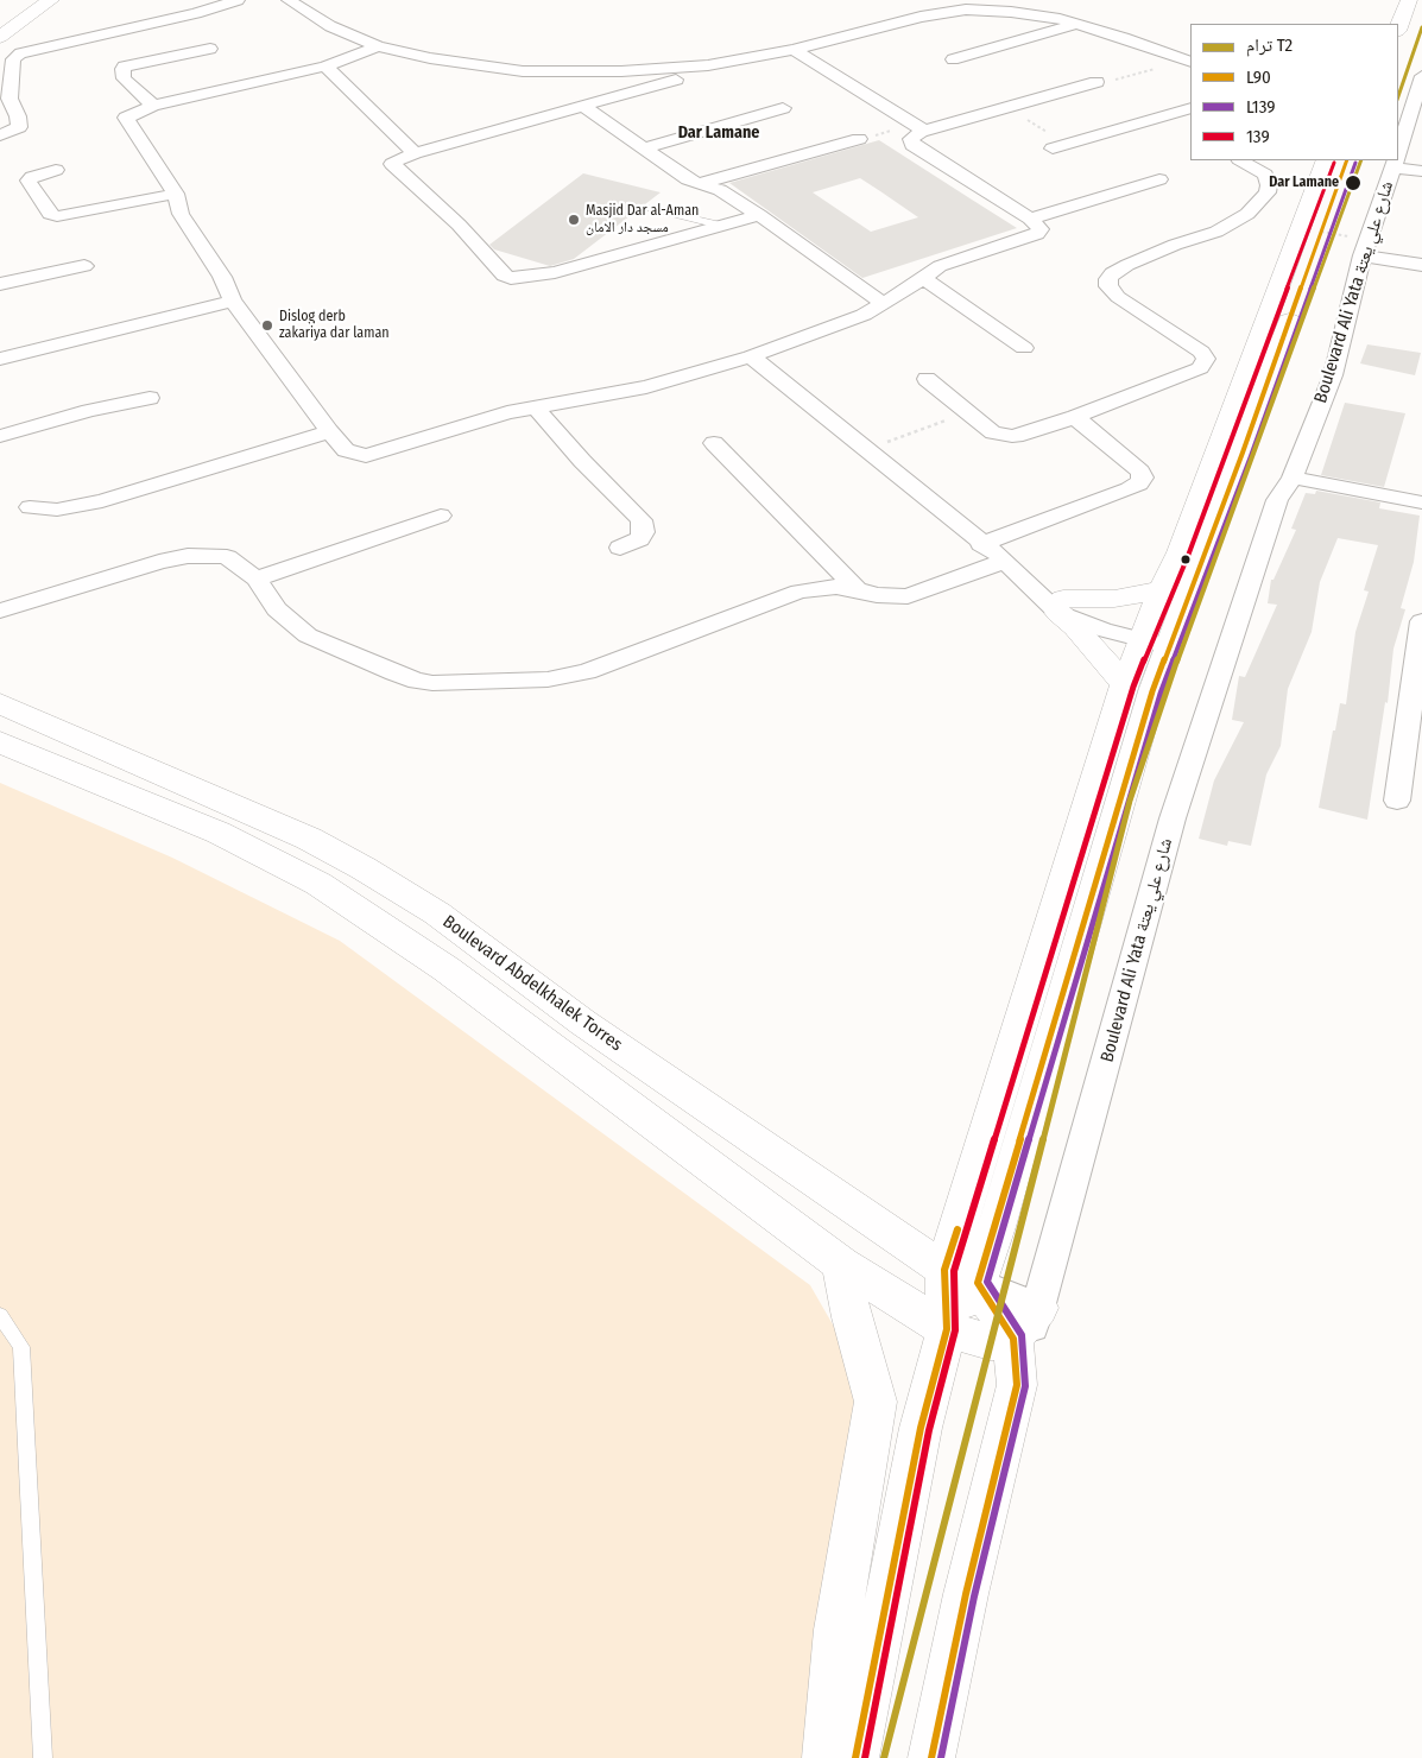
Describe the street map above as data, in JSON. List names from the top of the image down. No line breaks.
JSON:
{"streets":{"main road":["Boulevard Ali Yata شارع علي يعتة","Boulevard Abdelkhalek Torres"]},"crossings":[["Boulevard Ali Yata شارع علي يعتة","Boulevard Abdelkhalek Torres"]],"districts":["Dar Lamane"],"places":["Dar Lamane","Masjid Dar al-Aman مسجد دار الامان","Dislog derb zakariya dar laman"],"lines":["tram line T2","transit line L90","transit line L139","transit line 139"],"legend":["ترام T2","L90","L139","139"]}
